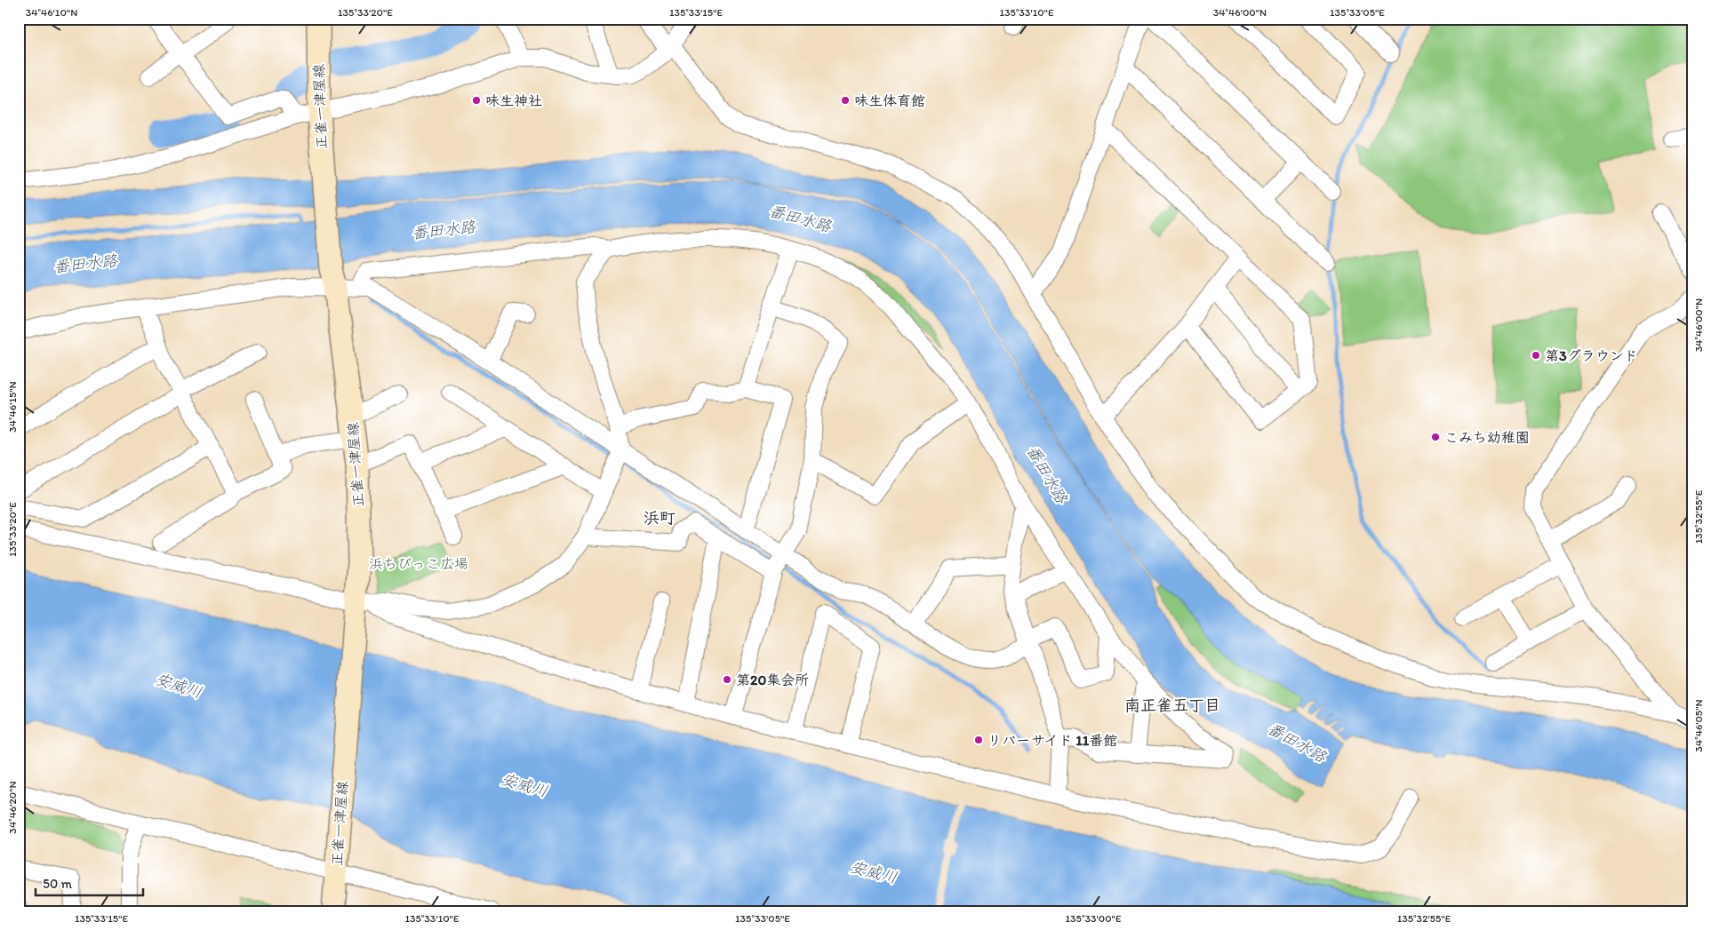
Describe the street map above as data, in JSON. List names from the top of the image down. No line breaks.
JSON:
{"streets":{"main road":["正雀一津屋線"]},"districts":["浜町","南正雀五丁目"],"water":["番田水路","安威川"],"parks":["浜ちびっこ広場"],"places":["味生神社","味生体育館","第3グラウンド","こみち幼稚園","第20集会所","リバーサイド 11番館"],"scale_bar":"50 m","coordinates":["34°46'10\"N","135°33'20\"E","135°33'15\"E","135°33'10\"E","34°46'00\"N","135°33'05\"E","34°46'15\"N","135°32'55\"E","34°46'05\"N","34°46'20\"N","135°33'00\"E"]}
